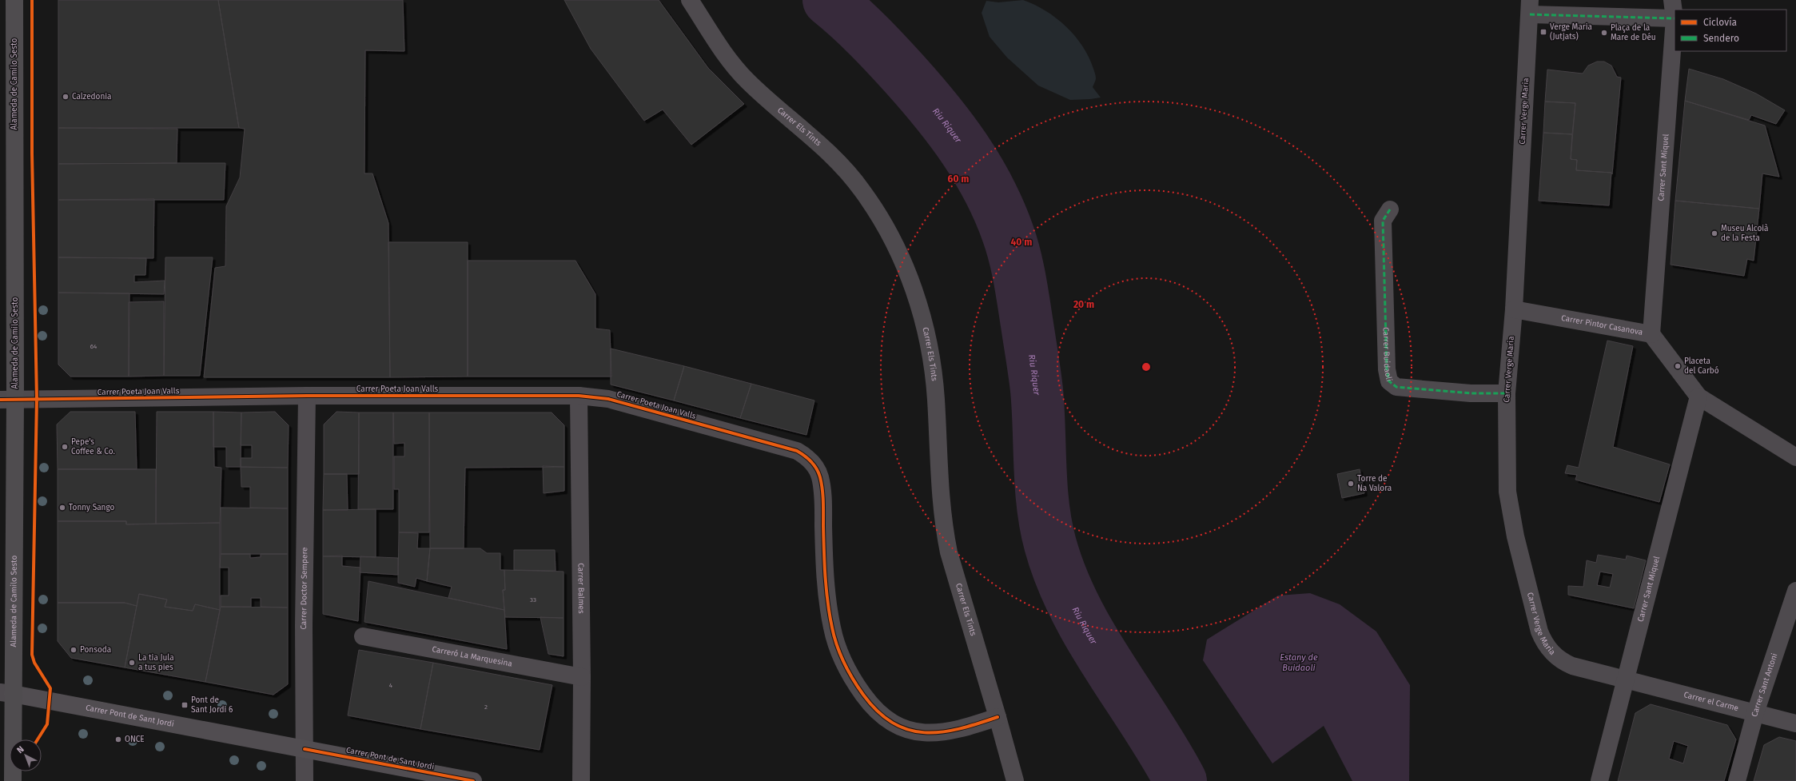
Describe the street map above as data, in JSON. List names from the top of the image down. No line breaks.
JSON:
{"streets":{"main road":["Alameda de Camilo Sesto","Carrer Pont de Sant Jordi"],"street":["Carrer Verge Maria","Carrer Els Tints","Carrer Sant Miquel","Carrer Pintor Casanova","Carrer Buidaoli","Carrer Poeta Joan Valls","Carrer Doctor Sempere","Carrer Balmes","Carreró La Marquesina","Carrer Sant Antoni","Carrer el Carme"]},"crossings":[["Alameda de Camilo Sesto","Carrer Poeta Joan Valls"],["Alameda de Camilo Sesto","Carrer Pont de Sant Jordi"],["Carrer Verge Maria","Carrer Sant Miquel"],["Carrer Verge Maria","Carrer Pintor Casanova"],["Carrer Verge Maria","Carrer Buidaoli"],["Carrer Verge Maria","Carrer el Carme"],["Carrer Els Tints","Carrer Poeta Joan Valls"],["Carrer Sant Miquel","Carrer Pintor Casanova"],["Carrer Sant Miquel","Carrer el Carme"],["Carrer Poeta Joan Valls","Carrer Doctor Sempere"],["Carrer Poeta Joan Valls","Carrer Balmes"],["Carrer Doctor Sempere","Carrer Pont de Sant Jordi"],["Carrer Balmes","Carreró La Marquesina"],["Carrer Sant Antoni","Carrer el Carme"]],"water":["Riu Riquer","Estany de Buidaoli"],"places":{"transit":["Verge Maria (Jutjats)","Pont de Sant Jordi 6"],"other":["Plaça de la Mare de Déu","Calzedonia","Museu Alcoià de la Festa","Placeta del Carbó","Pepe's Coffee & Co.","Torre de Na Valora","Tonny Sango","Ponsoda","La tia Jula a tus pies","ONCE"]},"house_numbers":["64","33","4","2"],"legend":["Ciclovía","Sendero"],"north":"top left","rings":["60 m","40 m","20 m"]}
